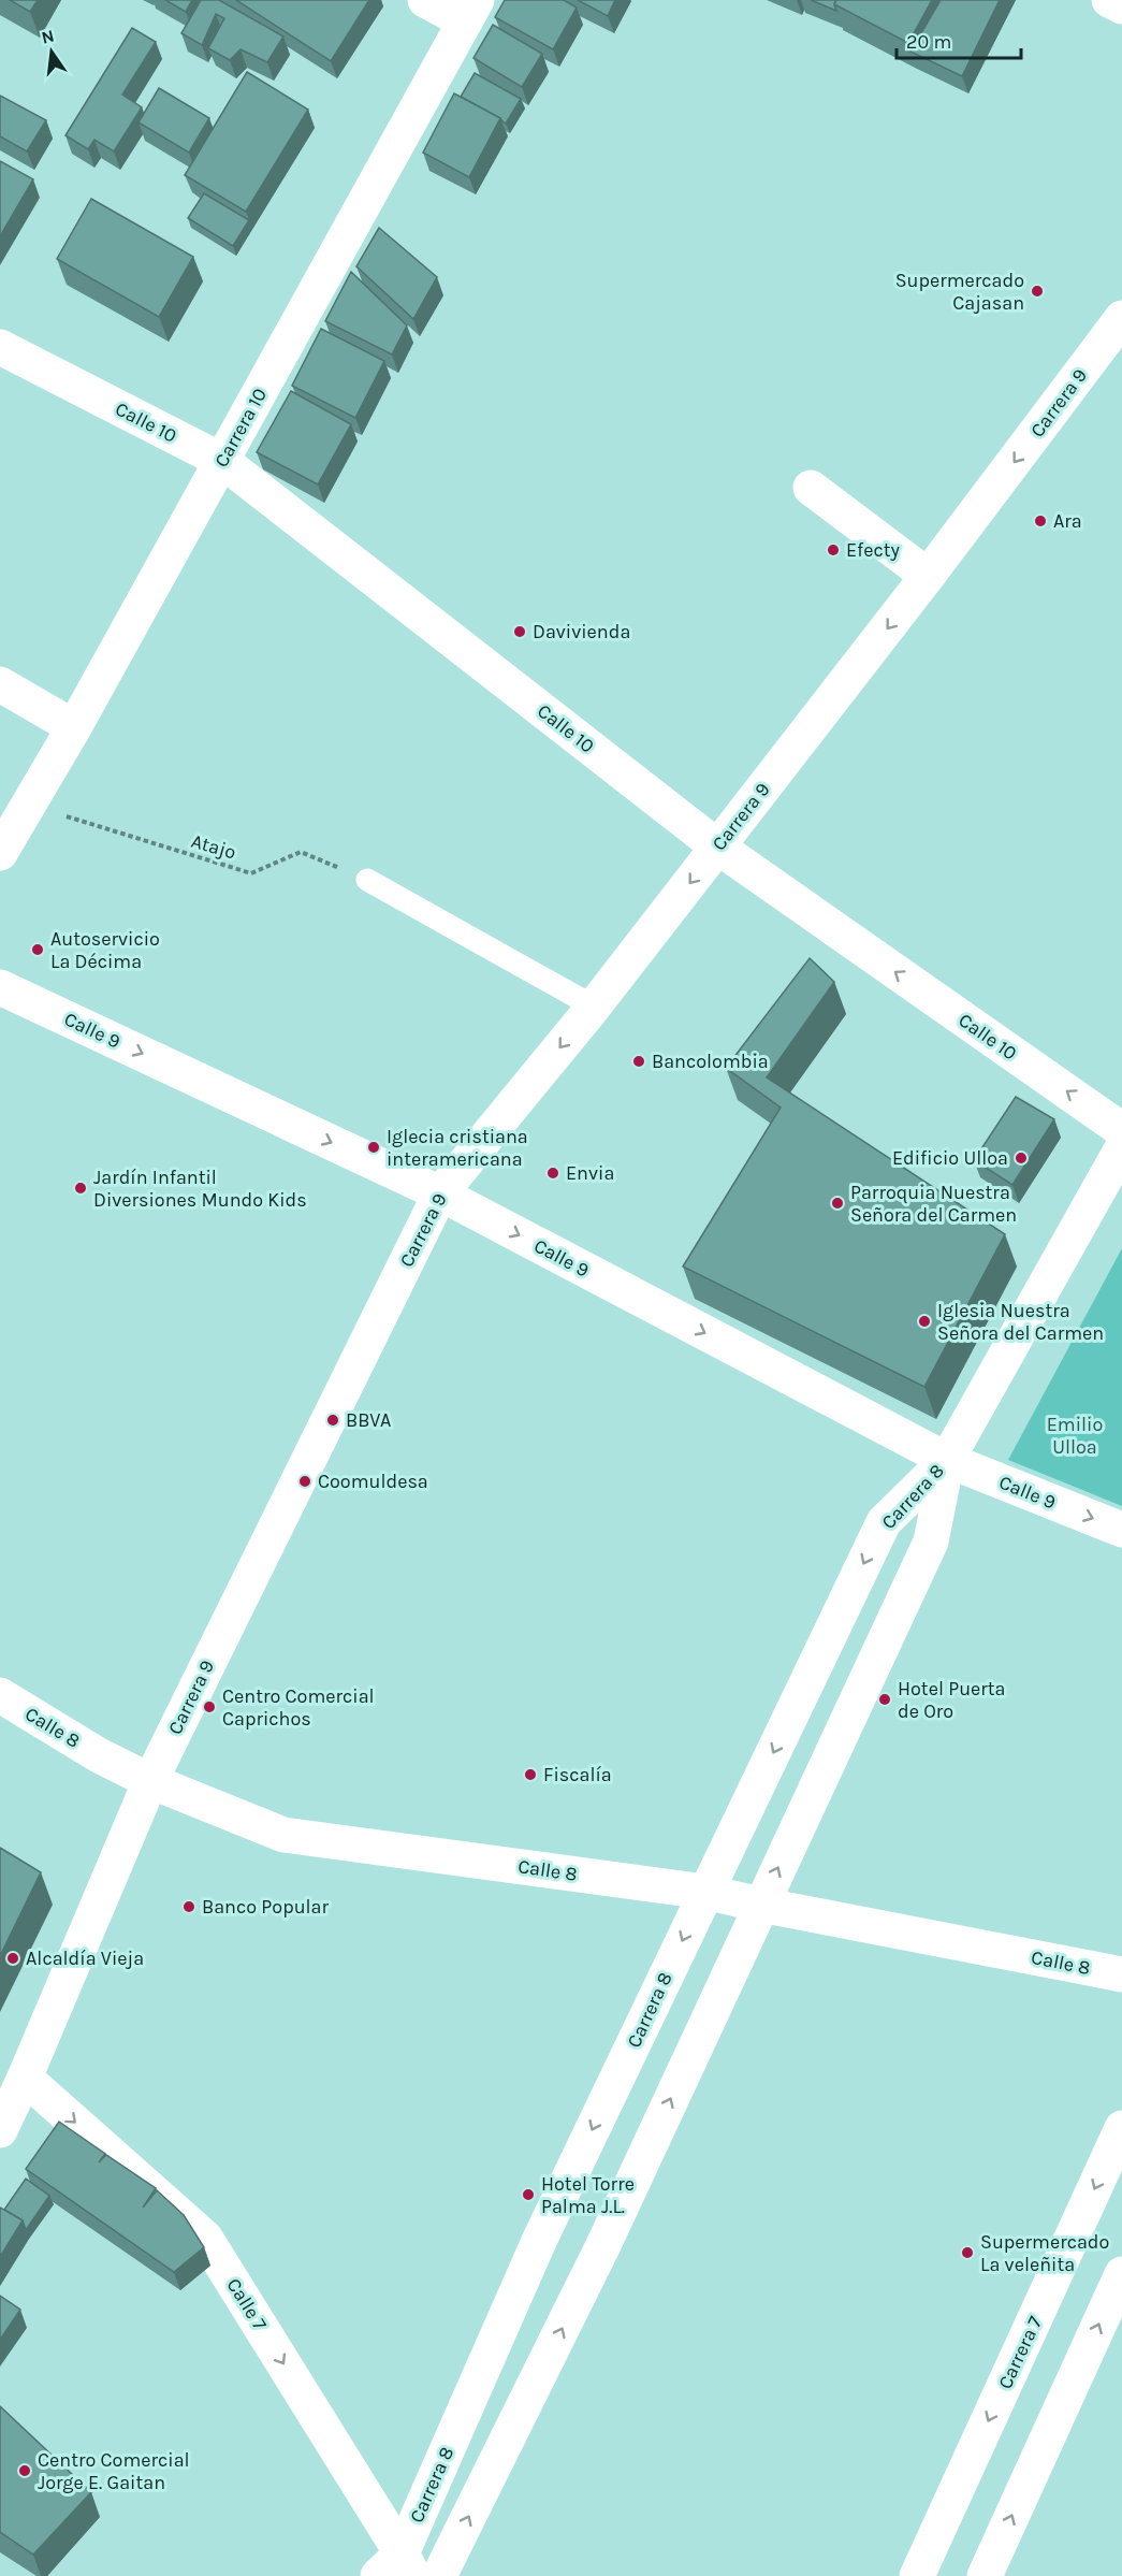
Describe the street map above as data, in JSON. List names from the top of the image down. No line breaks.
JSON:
{"streets":{"main road":["Carrera 9","Calle 10","Carrera 10","Calle 9","Carrera 8","Calle 8","Calle 7","Carrera 7"],"path":["Atajo"]},"crossings":[["Carrera 9","Calle 10"],["Carrera 9","Calle 9"],["Carrera 9","Calle 8"],["Carrera 9","Calle 7"],["Calle 10","Carrera 10"],["Calle 9","Carrera 8"],["Carrera 8","Calle 8"],["Carrera 8","Calle 7"]],"one_way":["Carrera 9","Calle 10","Calle 9","Calle 7"],"parks":["Emilio Ulloa"],"places":["Supermercado Cajasan","Ara","Efecty","Davivienda","Autoservicio La Décima","Bancolombia","Iglecia cristiana interamericana","Edificio Ulloa","Envia","Jardín Infantil Diversiones Mundo Kids","Parroquia Nuestra Señora del Carmen","Iglesia Nuestra Señora del Carmen","BBVA","Coomuldesa","Hotel Puerta de Oro","Centro Comercial Caprichos","Fiscalía","Banco Popular","Alcaldía Vieja","Hotel Torre Palma J.L.","Supermercado La veleñita","Centro Comercial Jorge E. Gaitan"],"scale_bar":"20 m","north":"top"}
